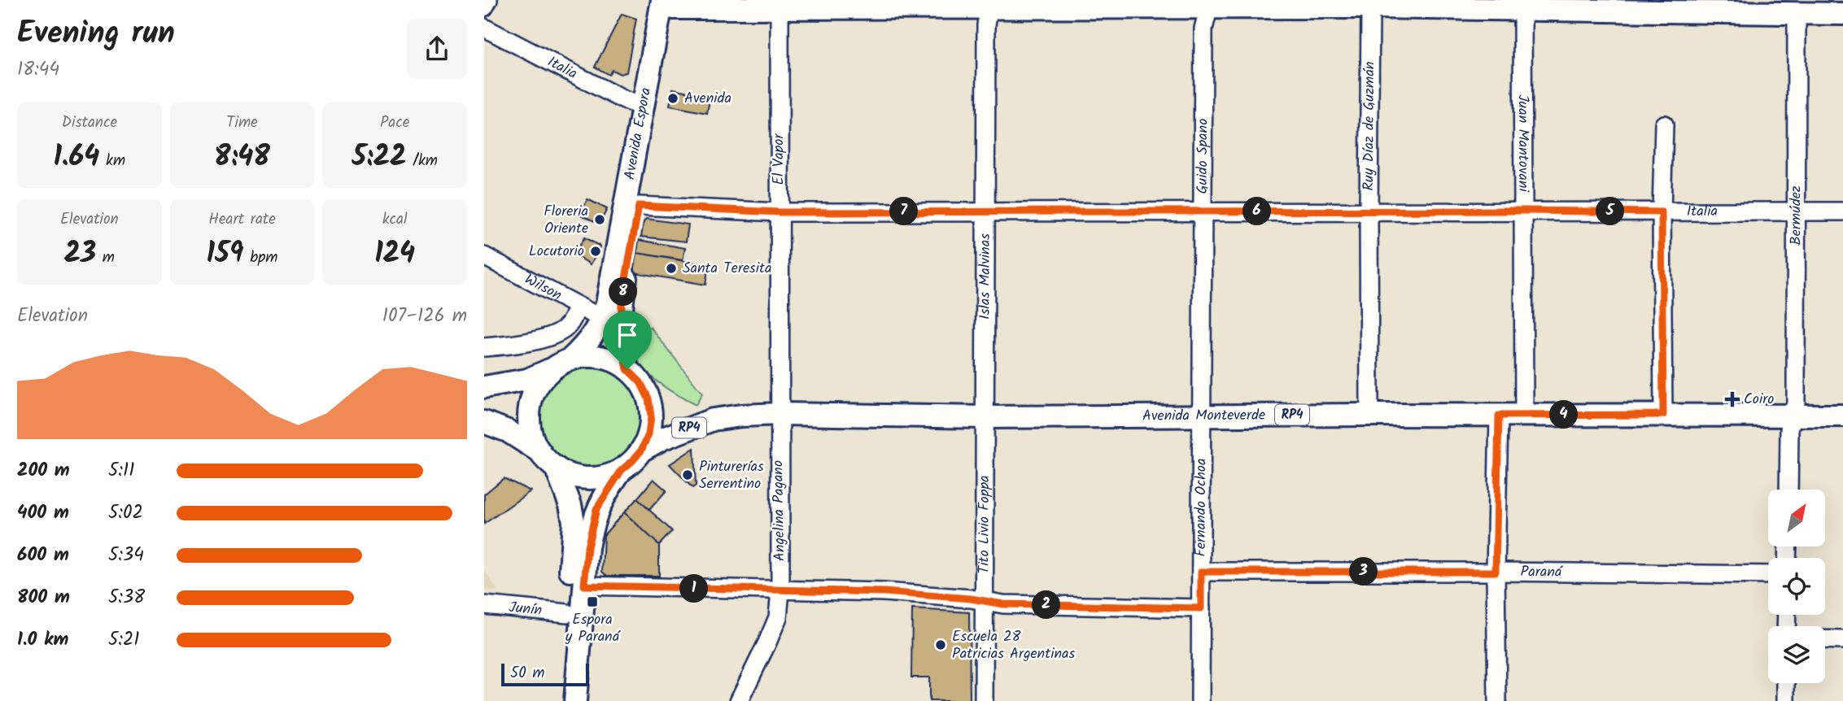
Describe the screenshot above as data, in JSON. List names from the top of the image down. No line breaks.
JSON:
{"streets":{"main road":["Avenida Espora","RP4","Avenida Monteverde"],"street":["Italia","Ruy Díaz de Guzmán","Juan Mantovani","Guido Spano","El Vapor","Bermúdez","Islas Malvinas","Wilson","Fernando Ochoa","Angelina Pagano","Tito Livio Foppa","Paraná","Junín"]},"crossings":[["Italia","Ruy Díaz de Guzmán"],["Italia","Avenida Espora"],["Italia","Juan Mantovani"],["Italia","Guido Spano"],["Italia","El Vapor"],["Italia","Bermúdez"],["Italia","Islas Malvinas"],["Ruy Díaz de Guzmán","Avenida Monteverde"],["Avenida Espora","Wilson"],["Avenida Espora","RP4"],["Avenida Espora","Avenida Monteverde"],["Juan Mantovani","Avenida Monteverde"],["Guido Spano","Avenida Monteverde"],["Guido Spano","Fernando Ochoa"],["El Vapor","Avenida Monteverde"],["El Vapor","Angelina Pagano"],["Bermúdez","Avenida Monteverde"],["Islas Malvinas","Avenida Monteverde"],["Islas Malvinas","Tito Livio Foppa"],["RP4","Avenida Monteverde"],["Avenida Monteverde","Fernando Ochoa"],["Avenida Monteverde","Angelina Pagano"],["Avenida Monteverde","Tito Livio Foppa"],["Fernando Ochoa","Paraná"]],"places":{"other":["Avenida","Floreria Oriente","Locutorio","Santa Teresita","Pinturerías Serrentino","Escuela 28 Patricias Argentinas"],"health":["Coiro"],"transit":["Espora y Paraná"]},"scale_bar":"50 m","north":"top right","page":{"heading":["Evening run","18:44"],"stats":[["Distance","1.64 km"],["Time","8:48"],["Pace","5:22 /km"],["Elevation","23 m"],["Heart rate","159 bpm"],["kcal","124"]],"pins":["5","6","7","8","4","3","1","2"],"chart":["Elevation","107–126 m"],"list":[{"name":"200 m","note":"5:11"},{"name":"400 m","note":"5:02"},{"name":"600 m","note":"5:34"},{"name":"800 m","note":"5:38"},{"name":"1.0 km","note":"5:21"}],"scale":"50 m"}}
